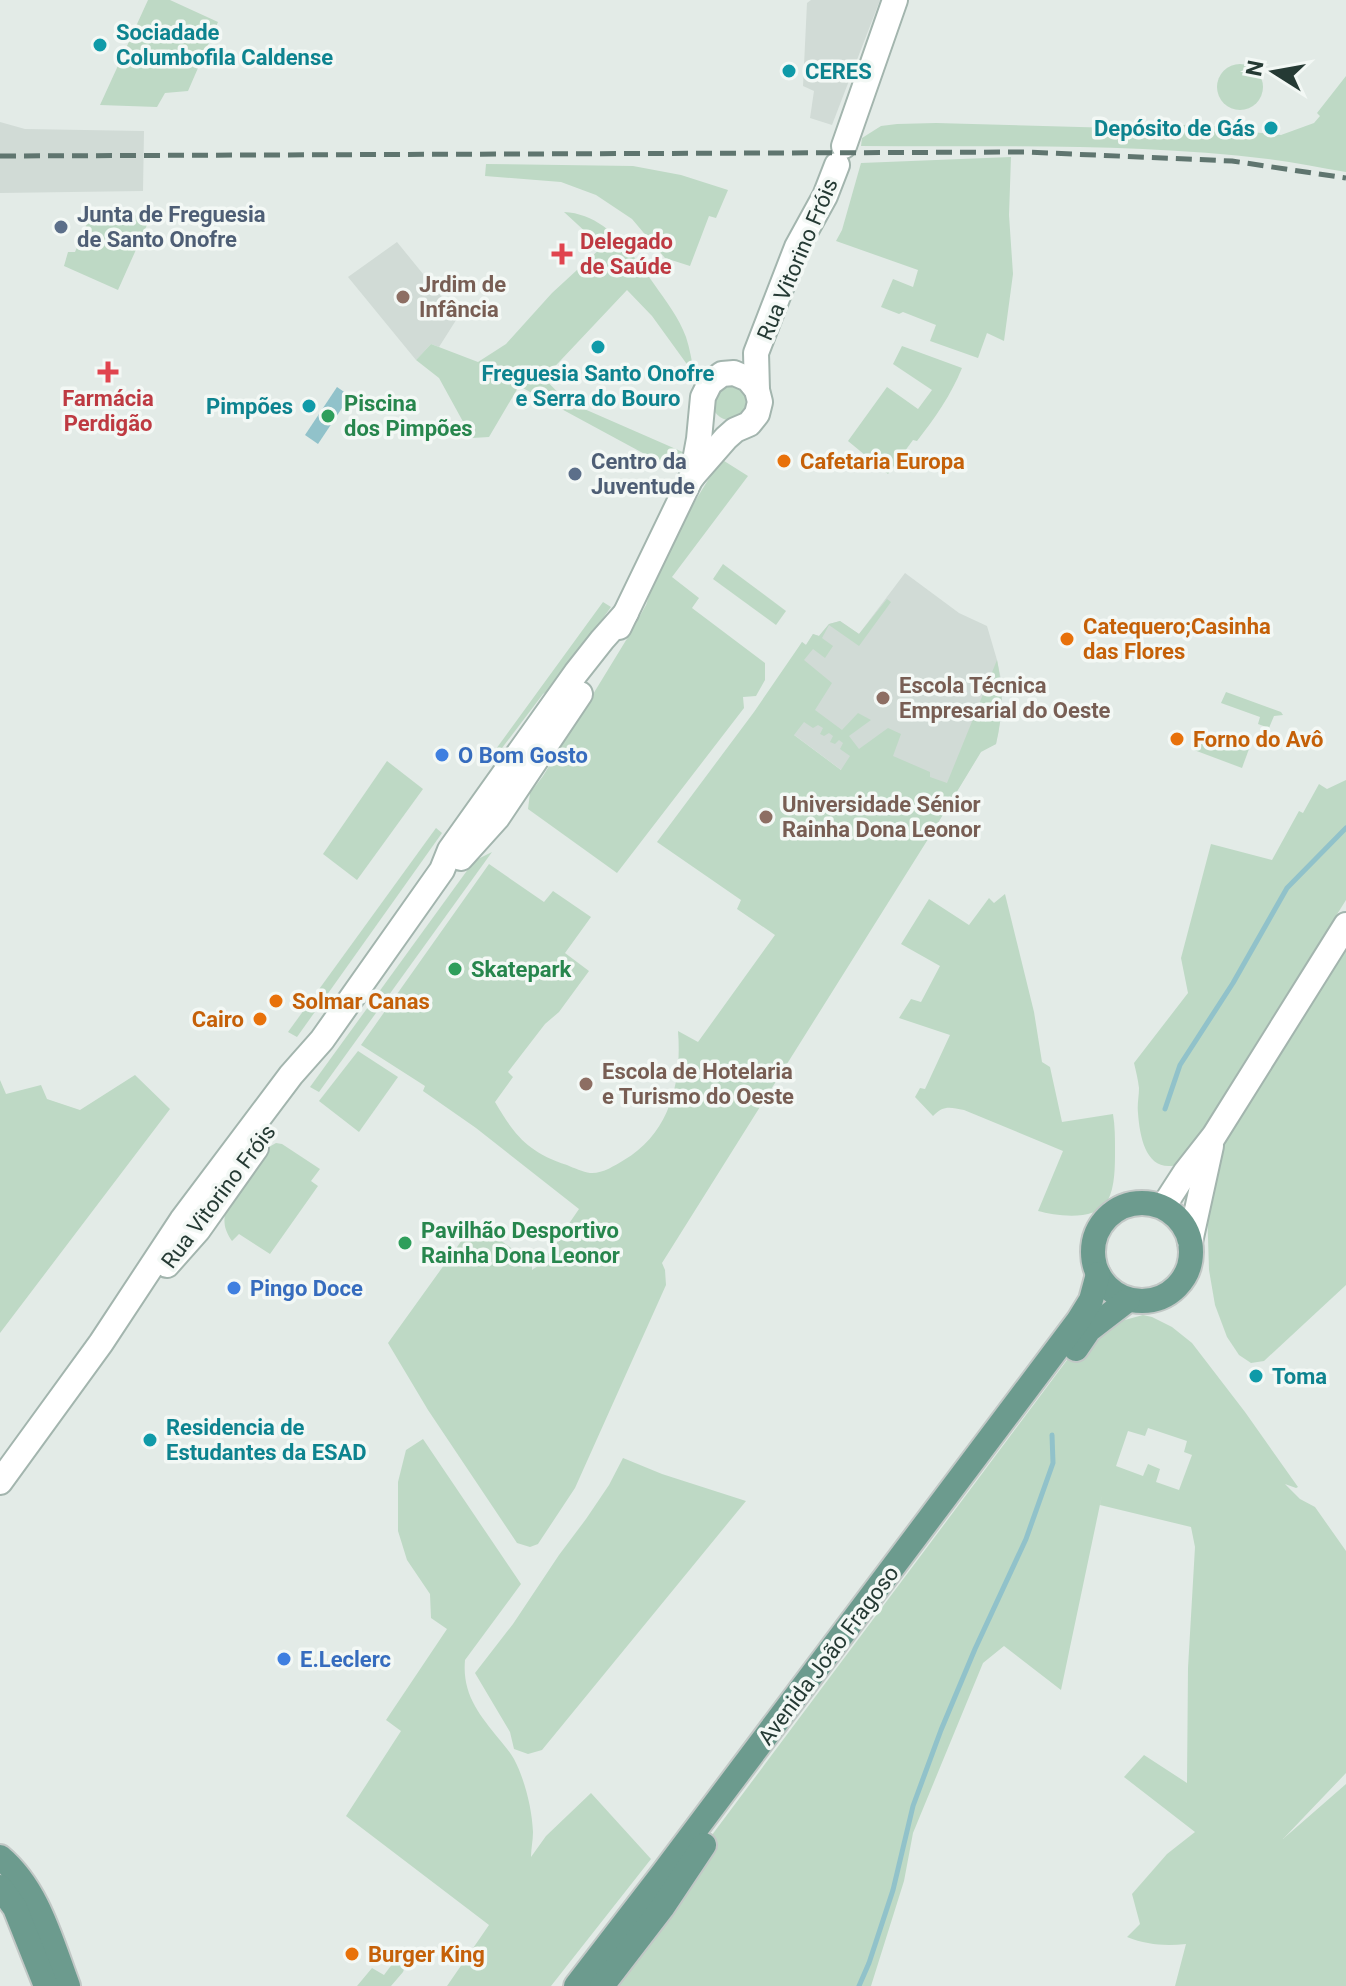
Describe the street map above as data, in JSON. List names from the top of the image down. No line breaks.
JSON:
{"streets":{"main road":["Rua Vitorino Fróis","Avenida João Fragoso"]},"places":{"other":["Sociadade Columbofila Caldense","CERES","Depósito de Gás","Junta de Freguesia de Santo Onofre","Jrdim de Infância","Freguesia Santo Onofre e Serra do Bouro","Pimpões","Piscina dos Pimpões","Cafetaria Europa","Centro da Juventude","Catequero;Casinha das Flores","Escola Técnica Empresarial do Oeste","Forno do Avô","O Bom Gosto","Universidade Sénior Rainha Dona Leonor","Skatepark","Solmar Canas","Cairo","Escola de Hotelaria e Turismo do Oeste","Pavilhão Desportivo Rainha Dona Leonor","Pingo Doce","Toma","Residencia de Estudantes da ESAD","E.Leclerc","Burger King"],"health":["Delegado de Saúde","Farmácia Perdigão"]},"north":"left"}
